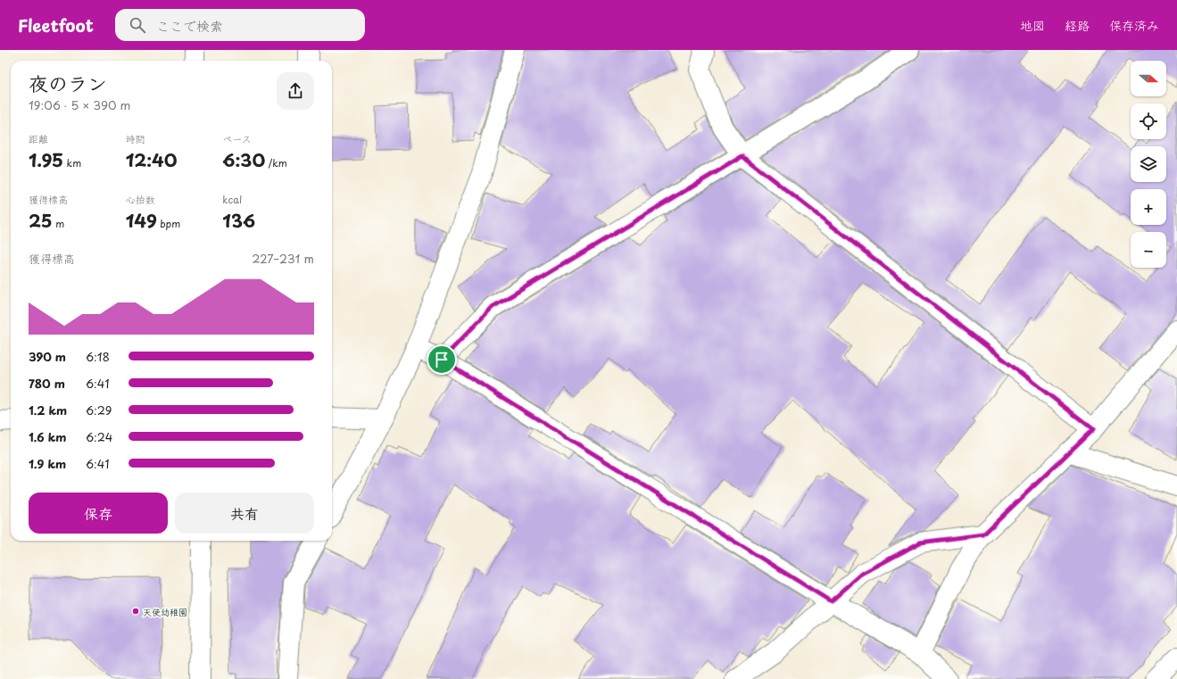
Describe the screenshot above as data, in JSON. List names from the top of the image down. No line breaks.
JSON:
{"places":["天使幼稚園"],"north":"right","page":{"header":"Fleetfoot","search":"ここで検索","nav":["地図","経路","保存済み"],"map_buttons":["+","−"],"heading":["夜のラン","19:06 · 5 × 390 m"],"stats":[["距離","1.95 km"],["時間","12:40"],["ペース","6:30 /km"],["獲得標高","25 m"],["心拍数","149 bpm"],["kcal","136"]],"chart":["獲得標高","227–231 m"],"list":[{"name":"390 m","note":"6:18"},{"name":"780 m","note":"6:41"},{"name":"1.2 km","note":"6:29"},{"name":"1.6 km","note":"6:24"},{"name":"1.9 km","note":"6:41"}],"buttons":["保存","共有"]}}
